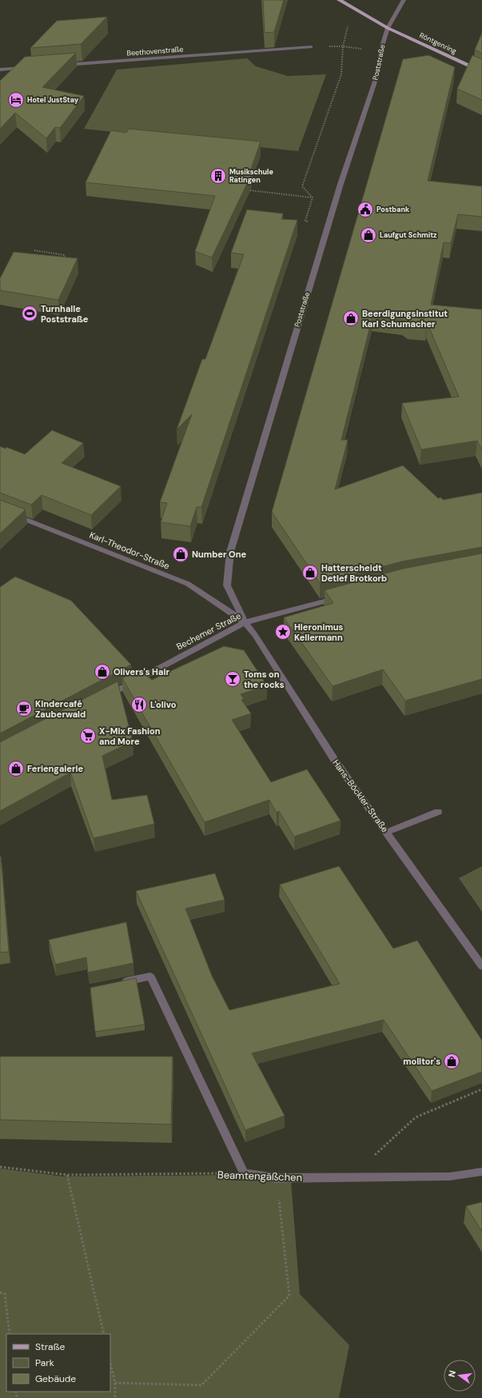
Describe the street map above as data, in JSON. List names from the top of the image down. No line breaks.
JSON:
{"streets":{"main road":["Röntgenring"],"street":["Beethovenstraße","Poststraße","Karl-Theodor-Straße","Bechemer Straße","Hans-Böckler-Straße","Beamtengäßchen"]},"crossings":[["Röntgenring","Poststraße"],["Poststraße","Karl-Theodor-Straße"],["Poststraße","Bechemer Straße"],["Poststraße","Hans-Böckler-Straße"],["Karl-Theodor-Straße","Bechemer Straße"],["Karl-Theodor-Straße","Hans-Böckler-Straße"],["Bechemer Straße","Hans-Böckler-Straße"]],"places":{"hotel":["Hotel JustStay"],"building":["Musikschule Ratingen"],"public building":["Postbank"],"shop":["Laufgut Schmitz","Beerdigungsinstitut Karl Schumacher","Number One","Hatterscheidt Detlef Brotkorb","Olivers's Hair","Feriengalerie","molitor's"],"sports":["Turnhalle Poststraße"],"place":["Hieronimus Kellermann"],"bar":["Toms on the rocks"],"restaurant":["L'olivo"],"cafe":["Kindercafé Zauberwald"],"supermarket":["X-Mix Fashion and More"]},"legend":["Straße","Park","Gebäude"],"north":"left"}
